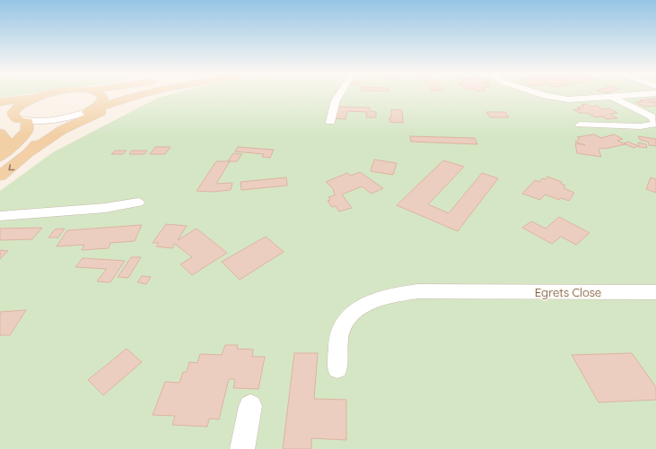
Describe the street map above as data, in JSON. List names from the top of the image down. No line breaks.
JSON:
{"streets":{"street":["Egrets Close"]}}
